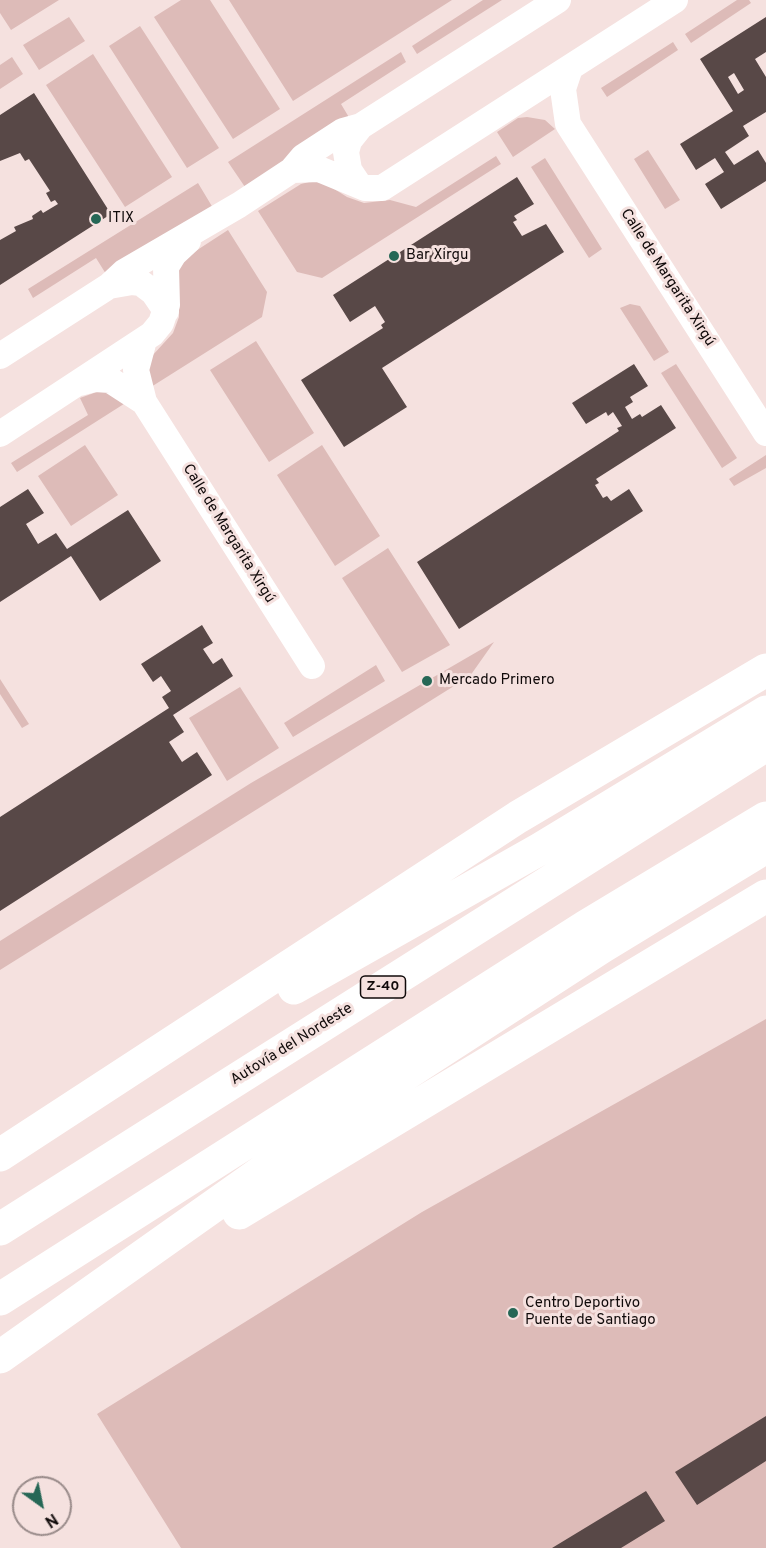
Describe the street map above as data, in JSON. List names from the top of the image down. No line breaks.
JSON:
{"streets":{"highway":["Z-40","Autovía del Nordeste"],"street":["Calle de Margarita Xirgú"]},"places":["ITIX","Bar Xirgu","Mercado Primero","Centro Deportivo Puente de Santiago"],"north":"bottom right"}
